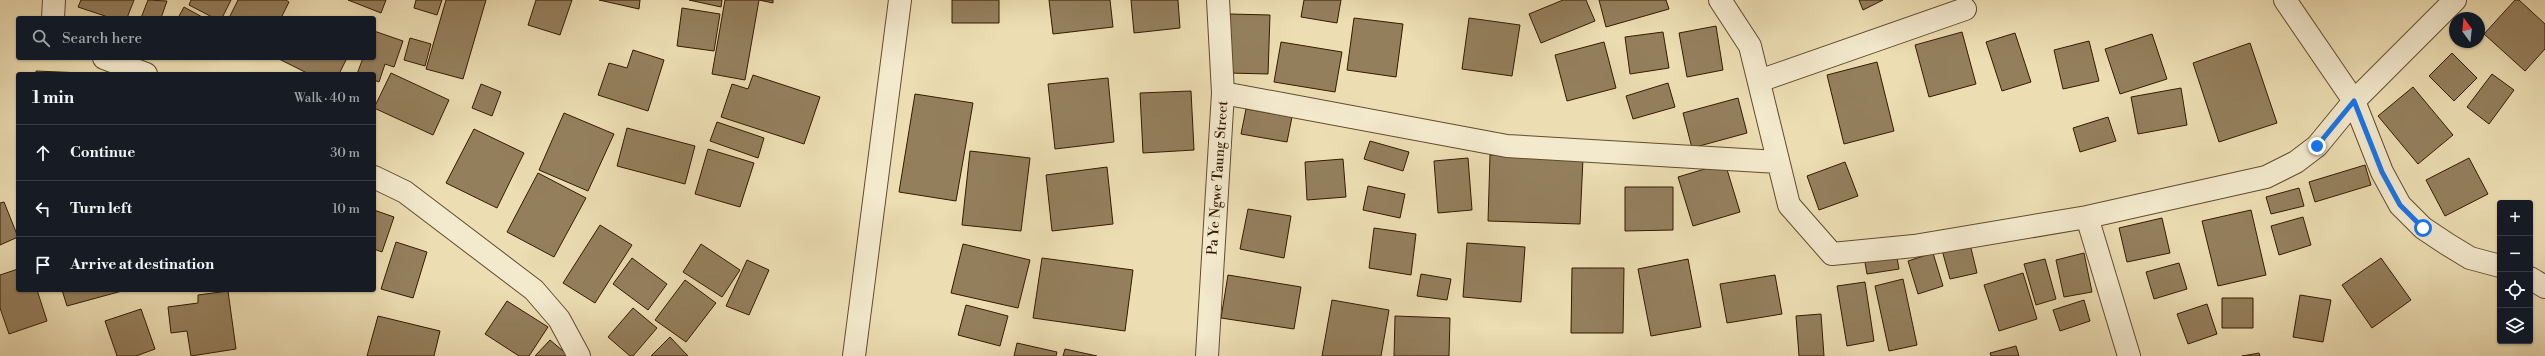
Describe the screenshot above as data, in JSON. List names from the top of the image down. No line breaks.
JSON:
{"streets":{"street":["Pa Ye Ngwe Taung Street"]},"north":"top","page":{"search":"Search here","heading":["1 min","Walk · 40 m"],"list":[["Continue","30 m"],["Turn left","10 m"],"Arrive at destination"],"map_buttons":["+","−"]}}
